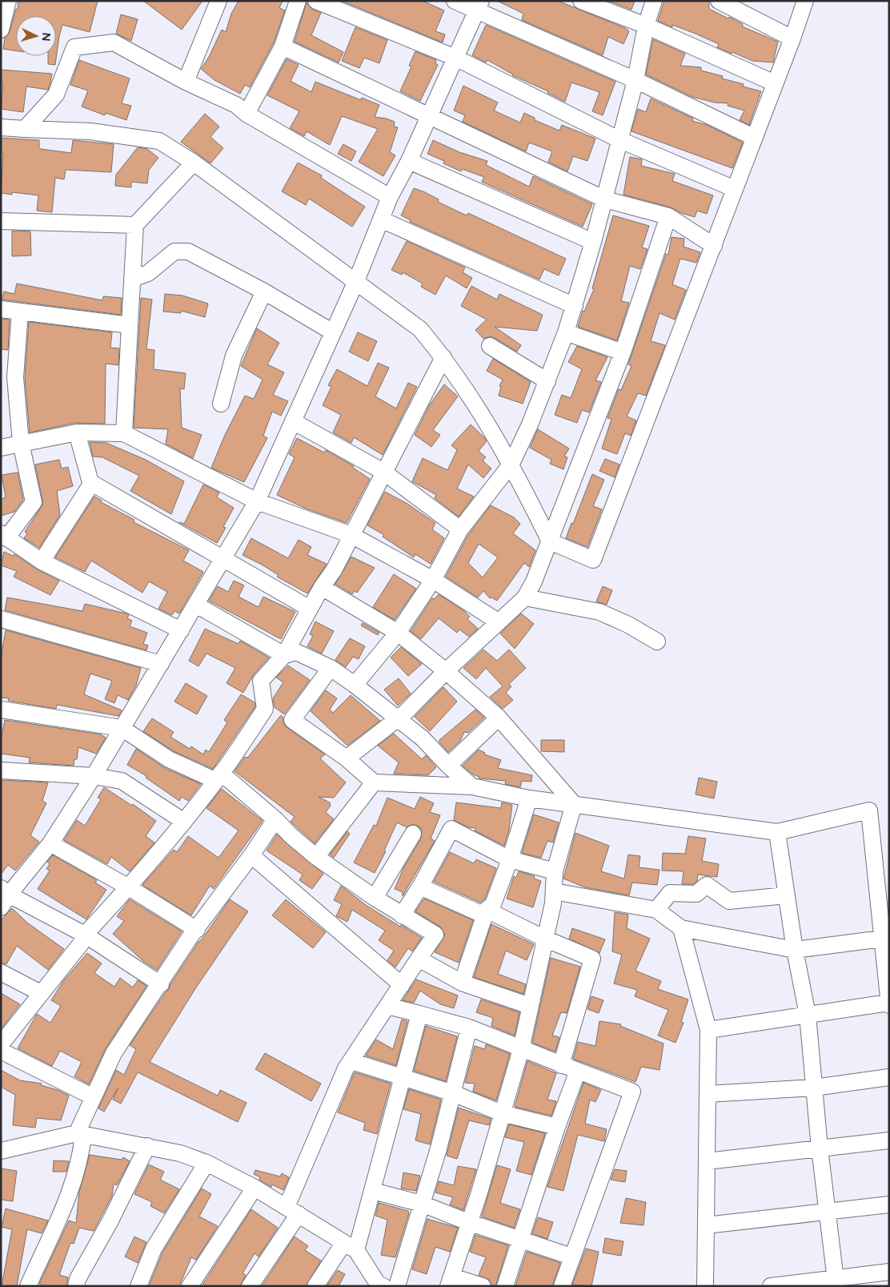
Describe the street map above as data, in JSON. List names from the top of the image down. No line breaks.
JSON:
{"north":"right"}
